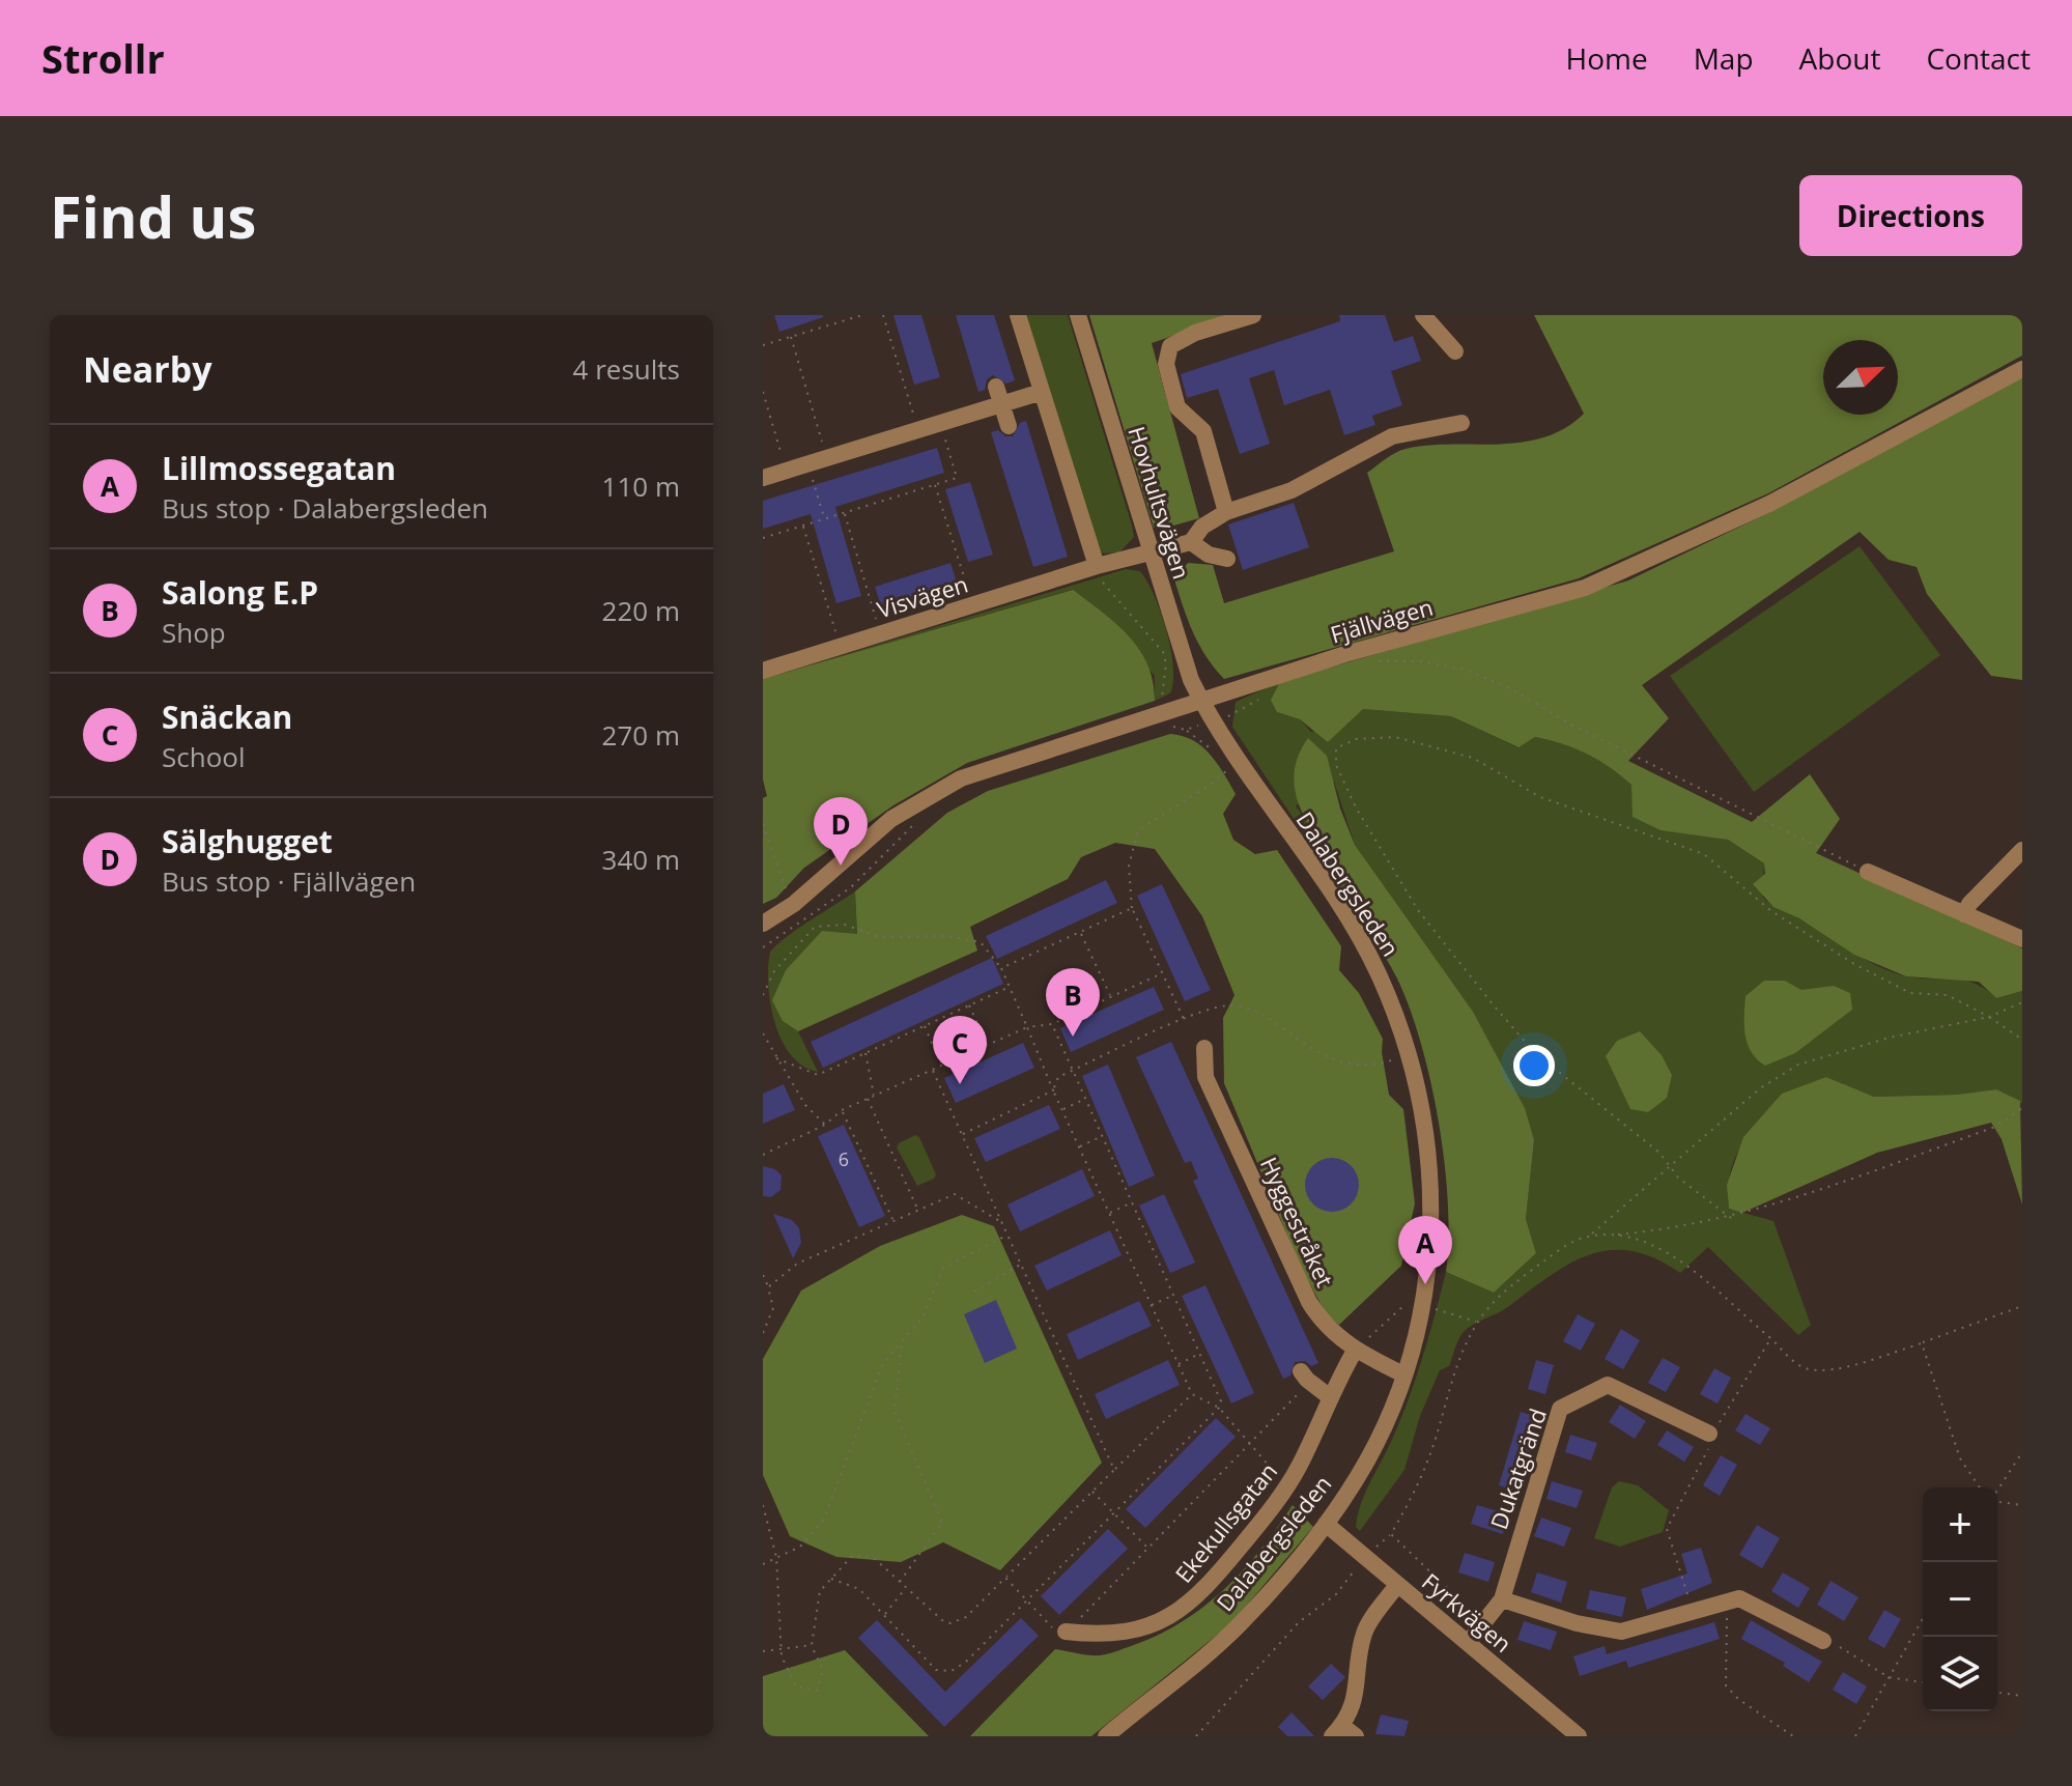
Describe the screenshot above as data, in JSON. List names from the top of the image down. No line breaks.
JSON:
{"streets":{"street":["Hovhultsvägen","Visvägen","Fjällvägen","Dalabergsleden","Hyggestråket","Dukatgränd","Ekekullsgatan","Fyrkvägen"]},"crossings":[["Hovhultsvägen","Visvägen"],["Hovhultsvägen","Fjällvägen"],["Hovhultsvägen","Dalabergsleden"],["Fjällvägen","Dalabergsleden"],["Dalabergsleden","Hyggestråket"],["Dalabergsleden","Fyrkvägen"],["Hyggestråket","Ekekullsgatan"],["Dukatgränd","Fyrkvägen"]],"house_numbers":["6"],"north":"top right","page":{"header":"Strollr","nav":["Home","Map","About","Contact"],"buttons":"Directions","title":"Find us","heading":["Nearby","4 results"],"list":[{"mark":"A","name":"Lillmossegatan","note":"Bus stop · Dalabergsleden","value":"110 m"},{"mark":"B","name":"Salong E.P","note":"Shop","value":"220 m"},{"mark":"C","name":"Snäckan","note":"School","value":"270 m"},{"mark":"D","name":"Sälghugget","note":"Bus stop · Fjällvägen","value":"340 m"}],"pins":["D","B","C","A"],"map_buttons":["+","−"]}}
